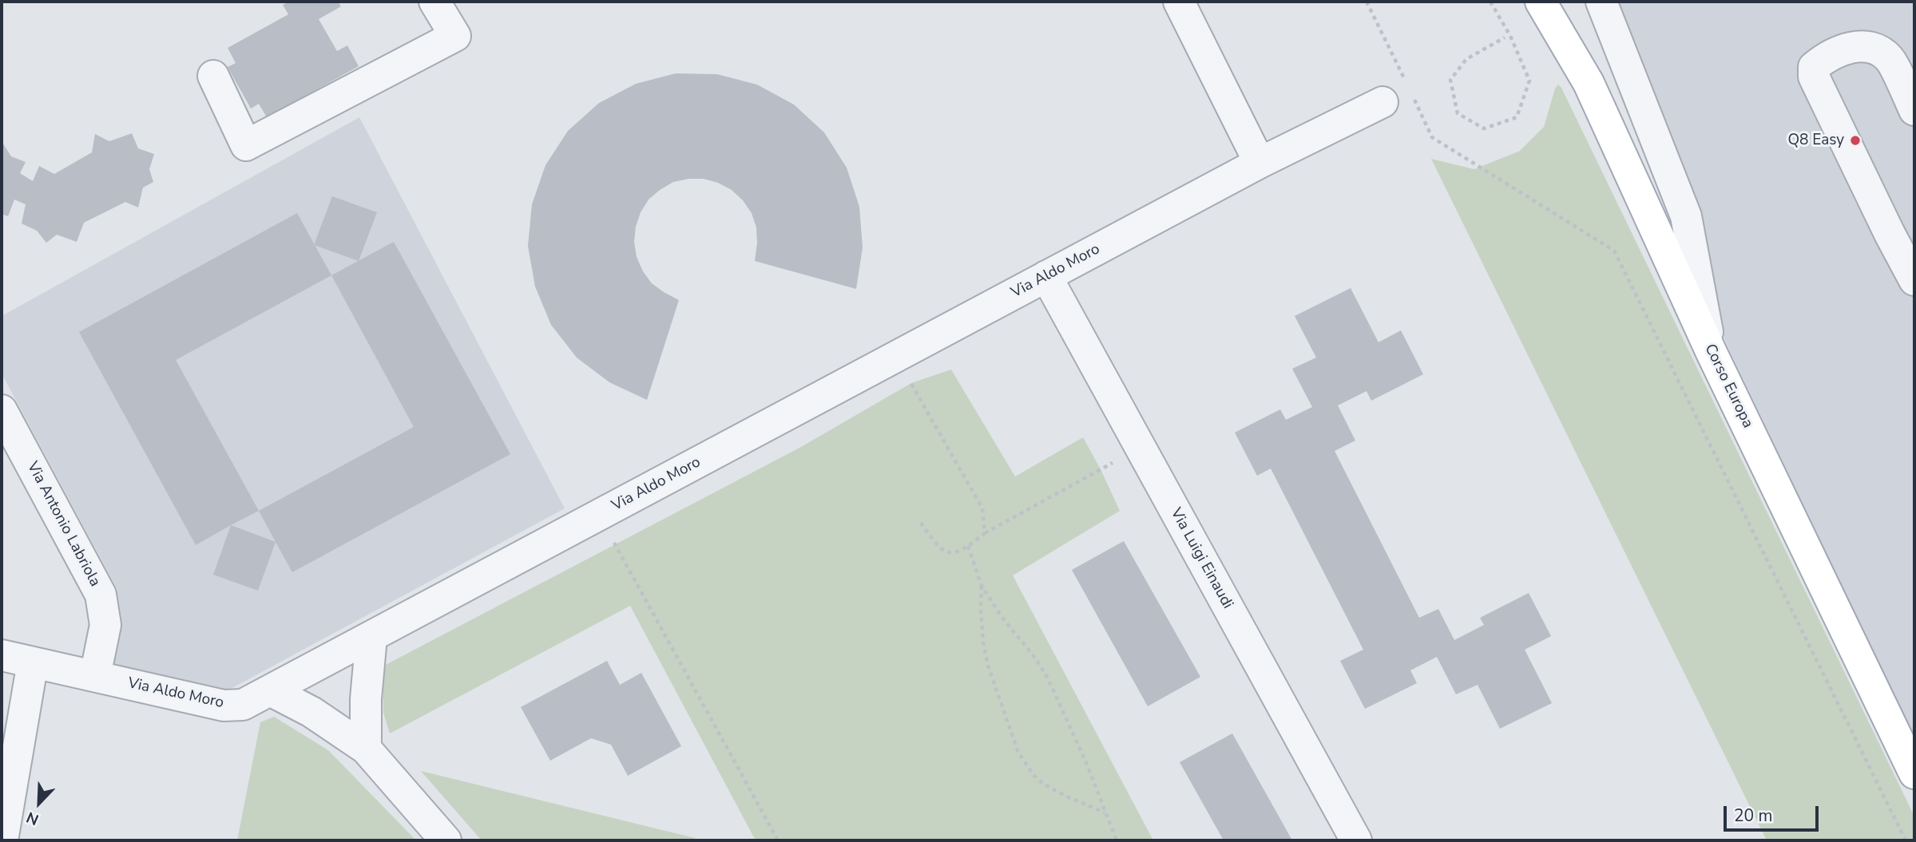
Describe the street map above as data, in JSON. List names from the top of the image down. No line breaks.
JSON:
{"streets":{"main road":["Corso Europa"],"street":["Via Aldo Moro","Via Antonio Labriola","Via Luigi Einaudi"]},"crossings":[["Via Aldo Moro","Via Antonio Labriola"],["Via Aldo Moro","Via Luigi Einaudi"]],"places":["Q8 Easy"],"scale_bar":"20 m","north":"bottom left"}
